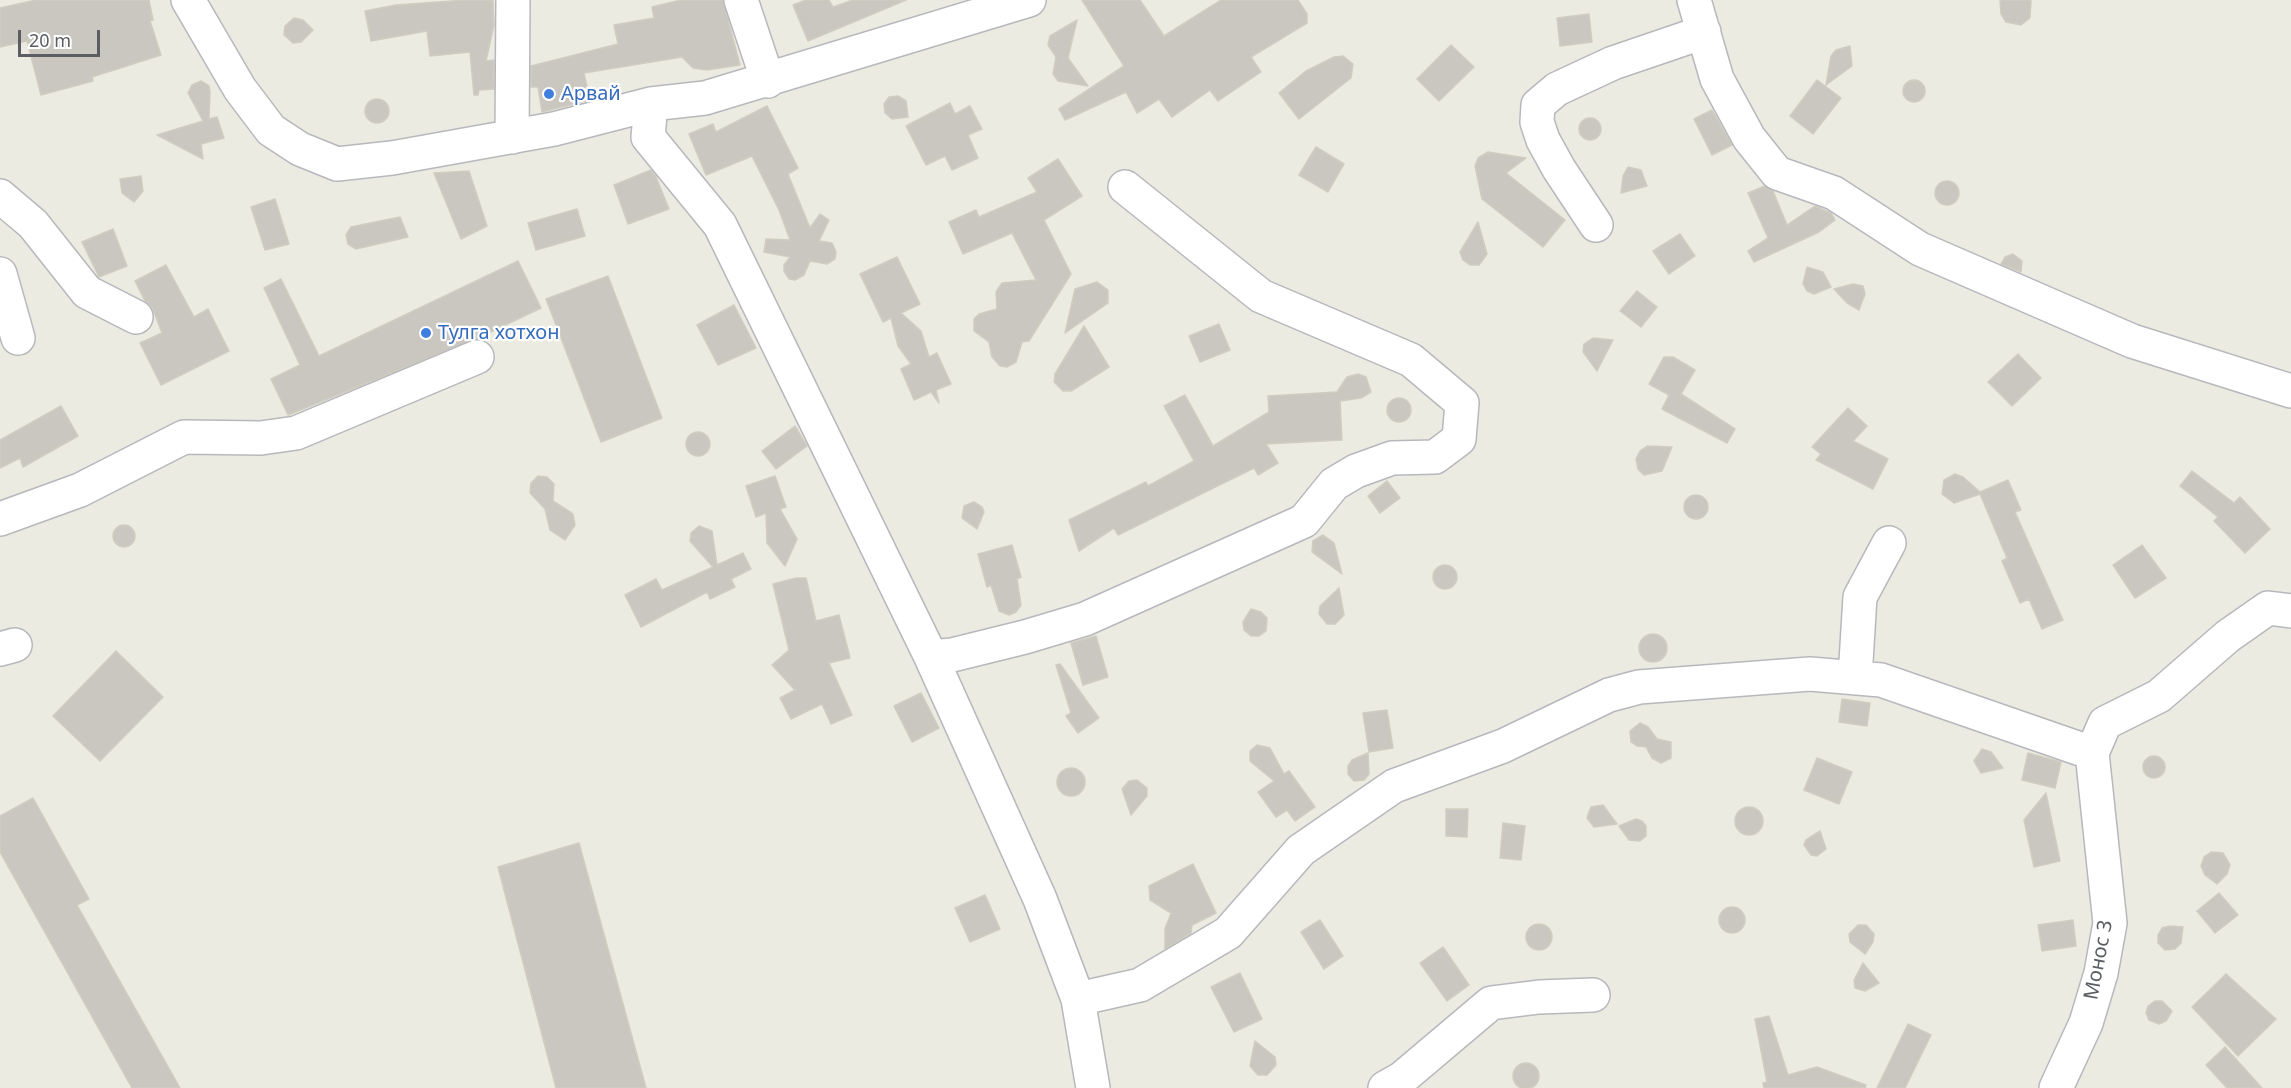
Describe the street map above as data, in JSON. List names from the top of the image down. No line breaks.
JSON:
{"streets":{"street":["Монос 3"]},"places":["Арвай","Тулга хотхон"],"scale_bar":"20 m"}
